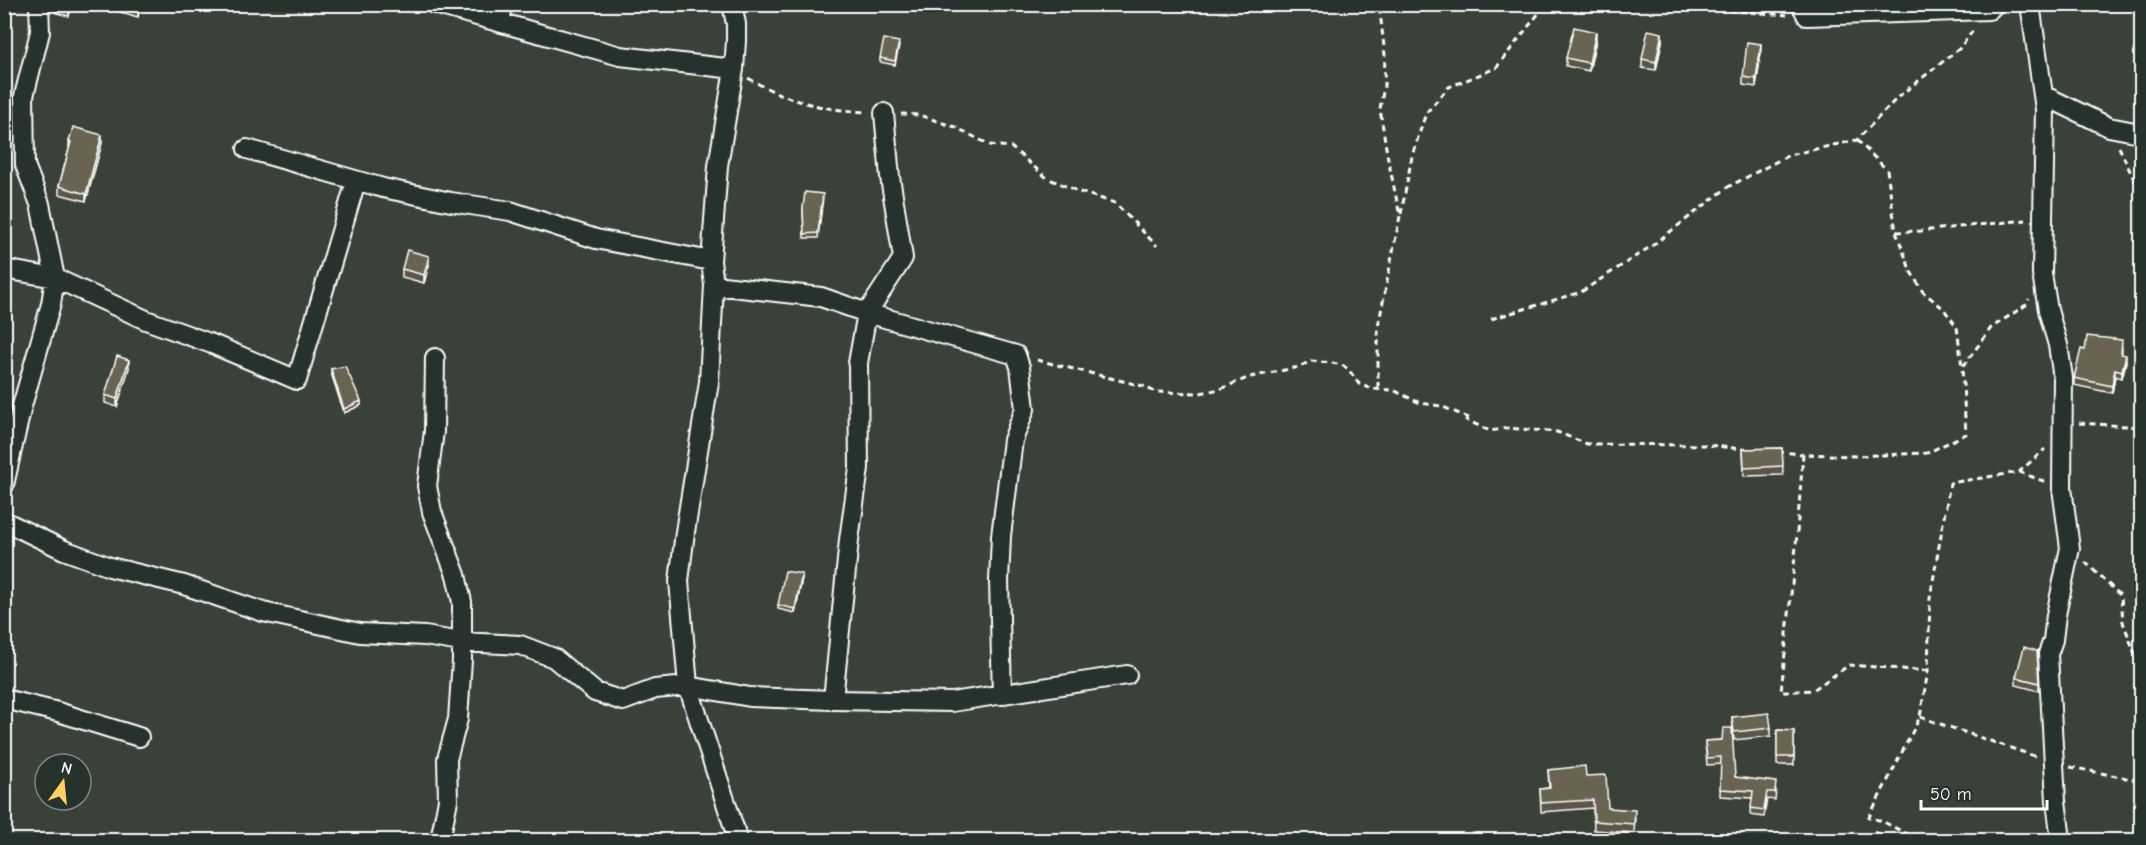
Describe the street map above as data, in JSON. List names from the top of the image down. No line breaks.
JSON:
{"scale_bar":"50 m","north":"top"}
